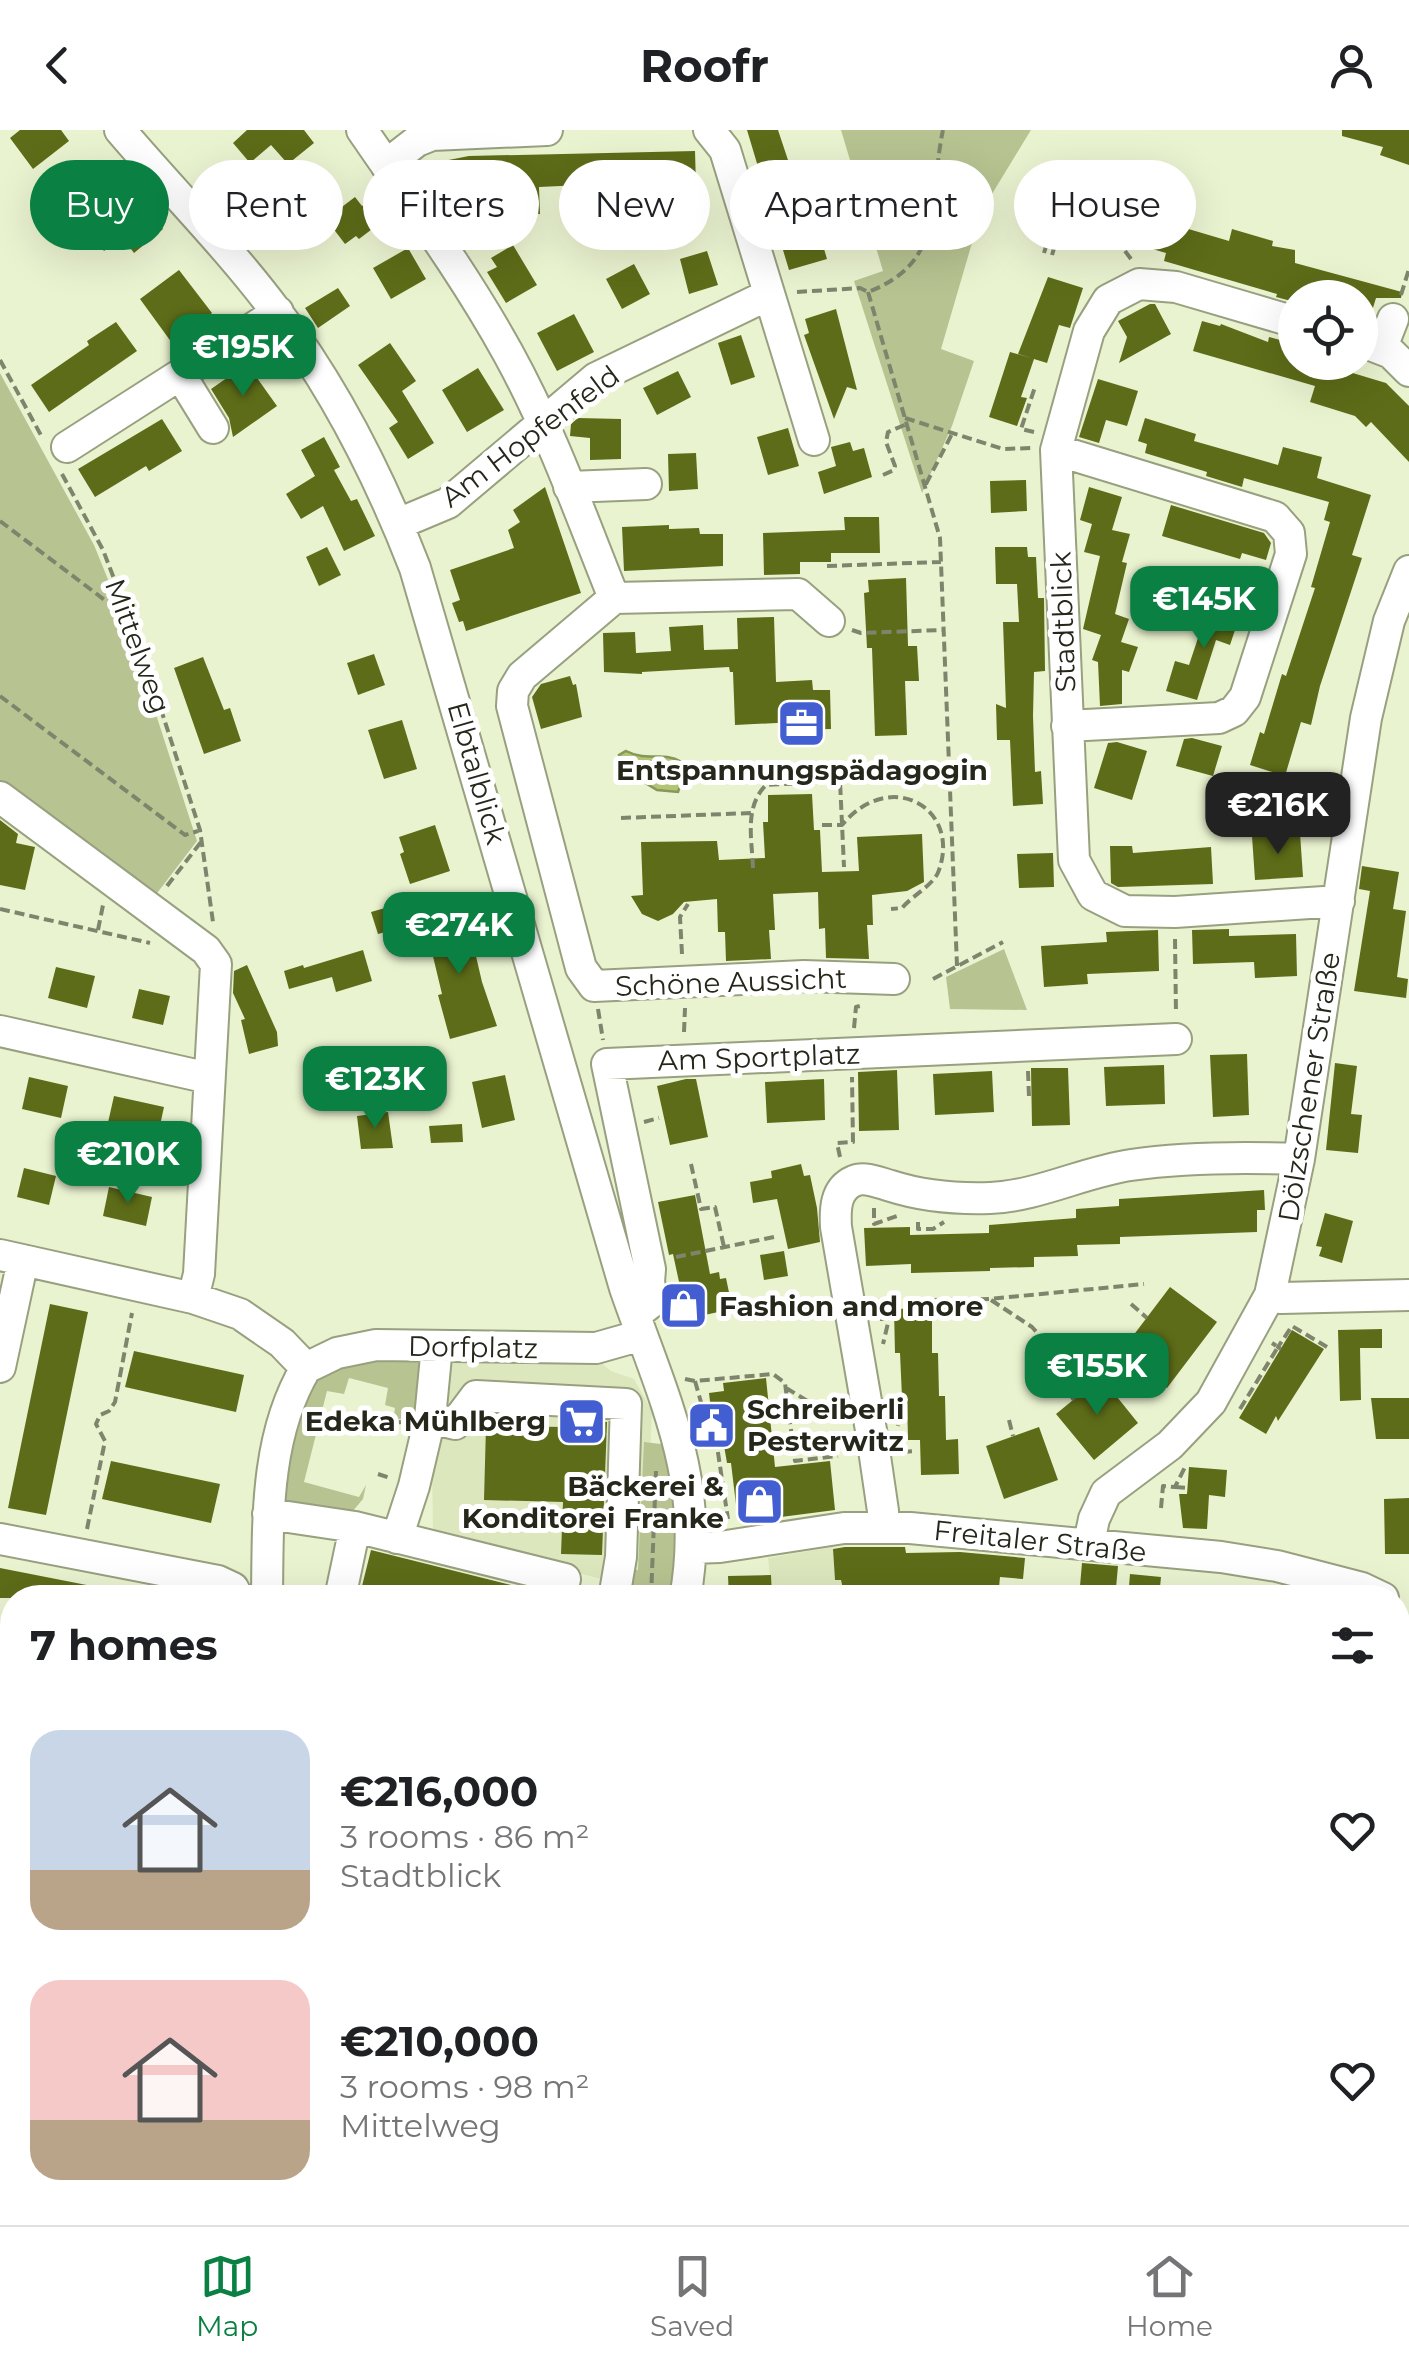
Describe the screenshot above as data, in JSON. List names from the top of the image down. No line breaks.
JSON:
{"streets":{"street":["Am Hopfenfeld","Stadtblick","Elbtalblick","Schöne Aussicht","Am Sportplatz","Dölzschener Straße","Dorfplatz","Freitaler Straße"],"path":["Mittelweg"]},"crossings":[["Am Hopfenfeld","Elbtalblick"],["Stadtblick","Dölzschener Straße"],["Elbtalblick","Dorfplatz"],["Elbtalblick","Freitaler Straße"],["Dölzschener Straße","Freitaler Straße"]],"places":{"office":["Entspannungspädagogin"],"shop":["Fashion and more","Bäckerei & Konditorei Franke"],"supermarket":["Edeka Mühlberg"],"public building":["Schreiberli Pesterwitz"]},"page":{"header":"Roofr","chip":["Buy","Rent","Filters","New","Apartment","House"],"price":["€195K","€145K","€216K","€274K","€123K","€210K","€155K"],"heading":"7 homes","list":[{"name":"€216,000","note":"3 rooms · 86 m² · Stadtblick"},{"name":"€210,000","note":"3 rooms · 98 m² · Mittelweg"}],"tabs":["Map","Saved","Home"]}}
